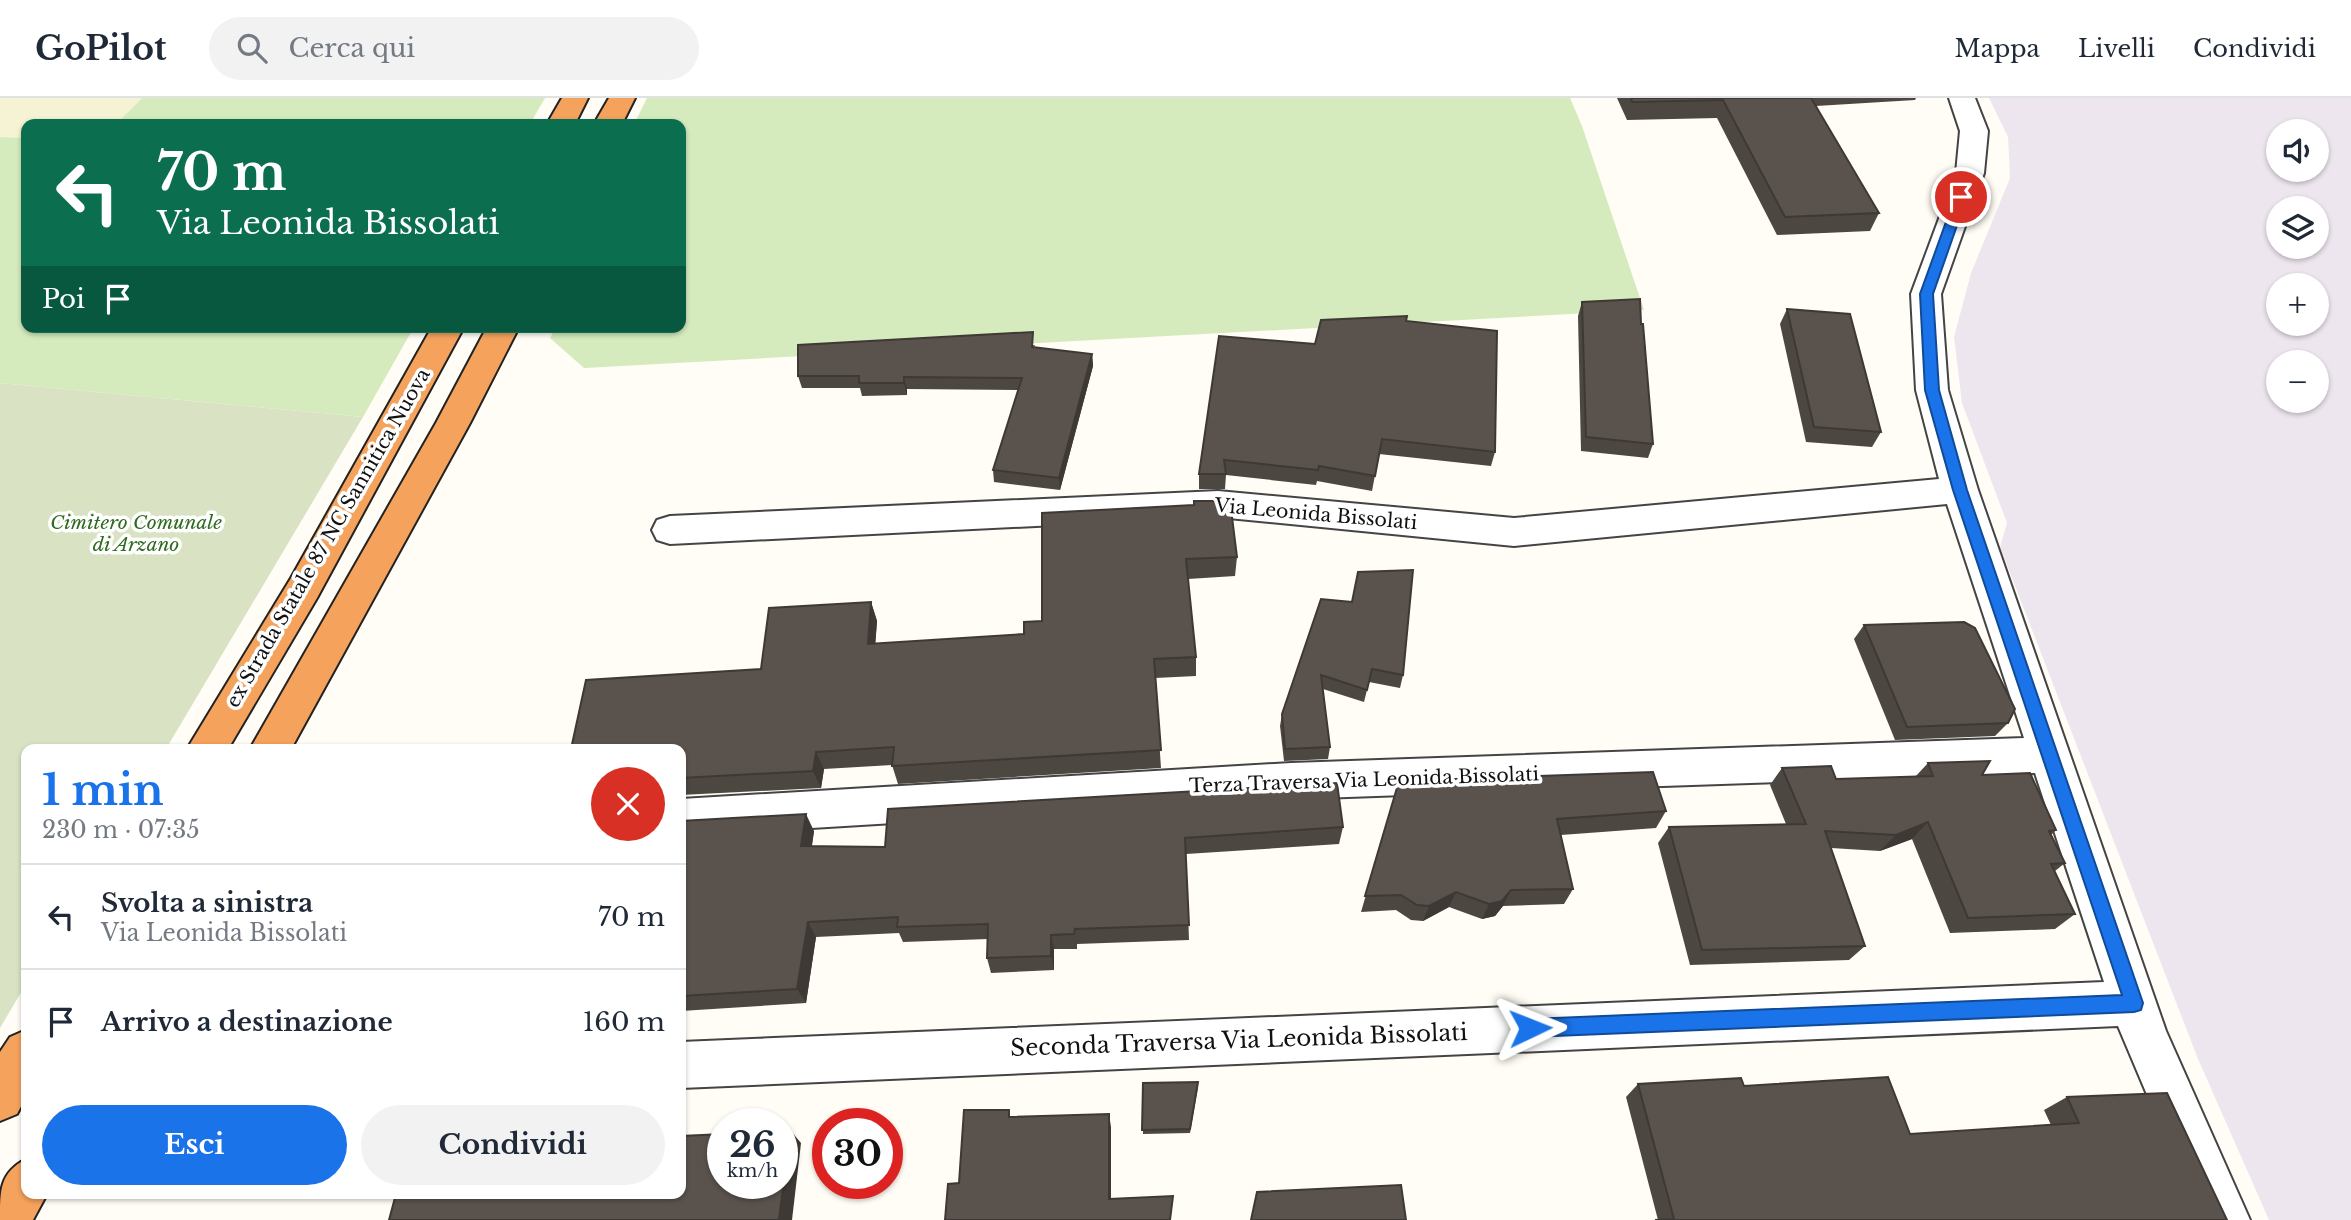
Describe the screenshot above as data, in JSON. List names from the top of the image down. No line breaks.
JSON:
{"streets":{"highway":["ex Strada Statale 87 NC Sannitica Nuova"],"street":["Via Leonida Bissolati","Terza Traversa Via Leonida Bissolati","Seconda Traversa Via Leonida Bissolati"]},"parks":["Cimitero Comunale di Arzano"],"page":{"header":"GoPilot","search":"Cerca qui","nav":["Mappa","Livelli","Condividi"],"map_buttons":["+","−"],"turn":["70 m","Via Leonida Bissolati"],"then":"Poi","heading":["1 min","230 m · 07:35"],"list":[{"name":"Svolta a sinistra","note":"Via Leonida Bissolati","value":"70 m"},{"name":"Arrivo a destinazione","value":"160 m"}],"buttons":["Esci","Condividi"],"speed":"26 km/h","limit":"30"}}
